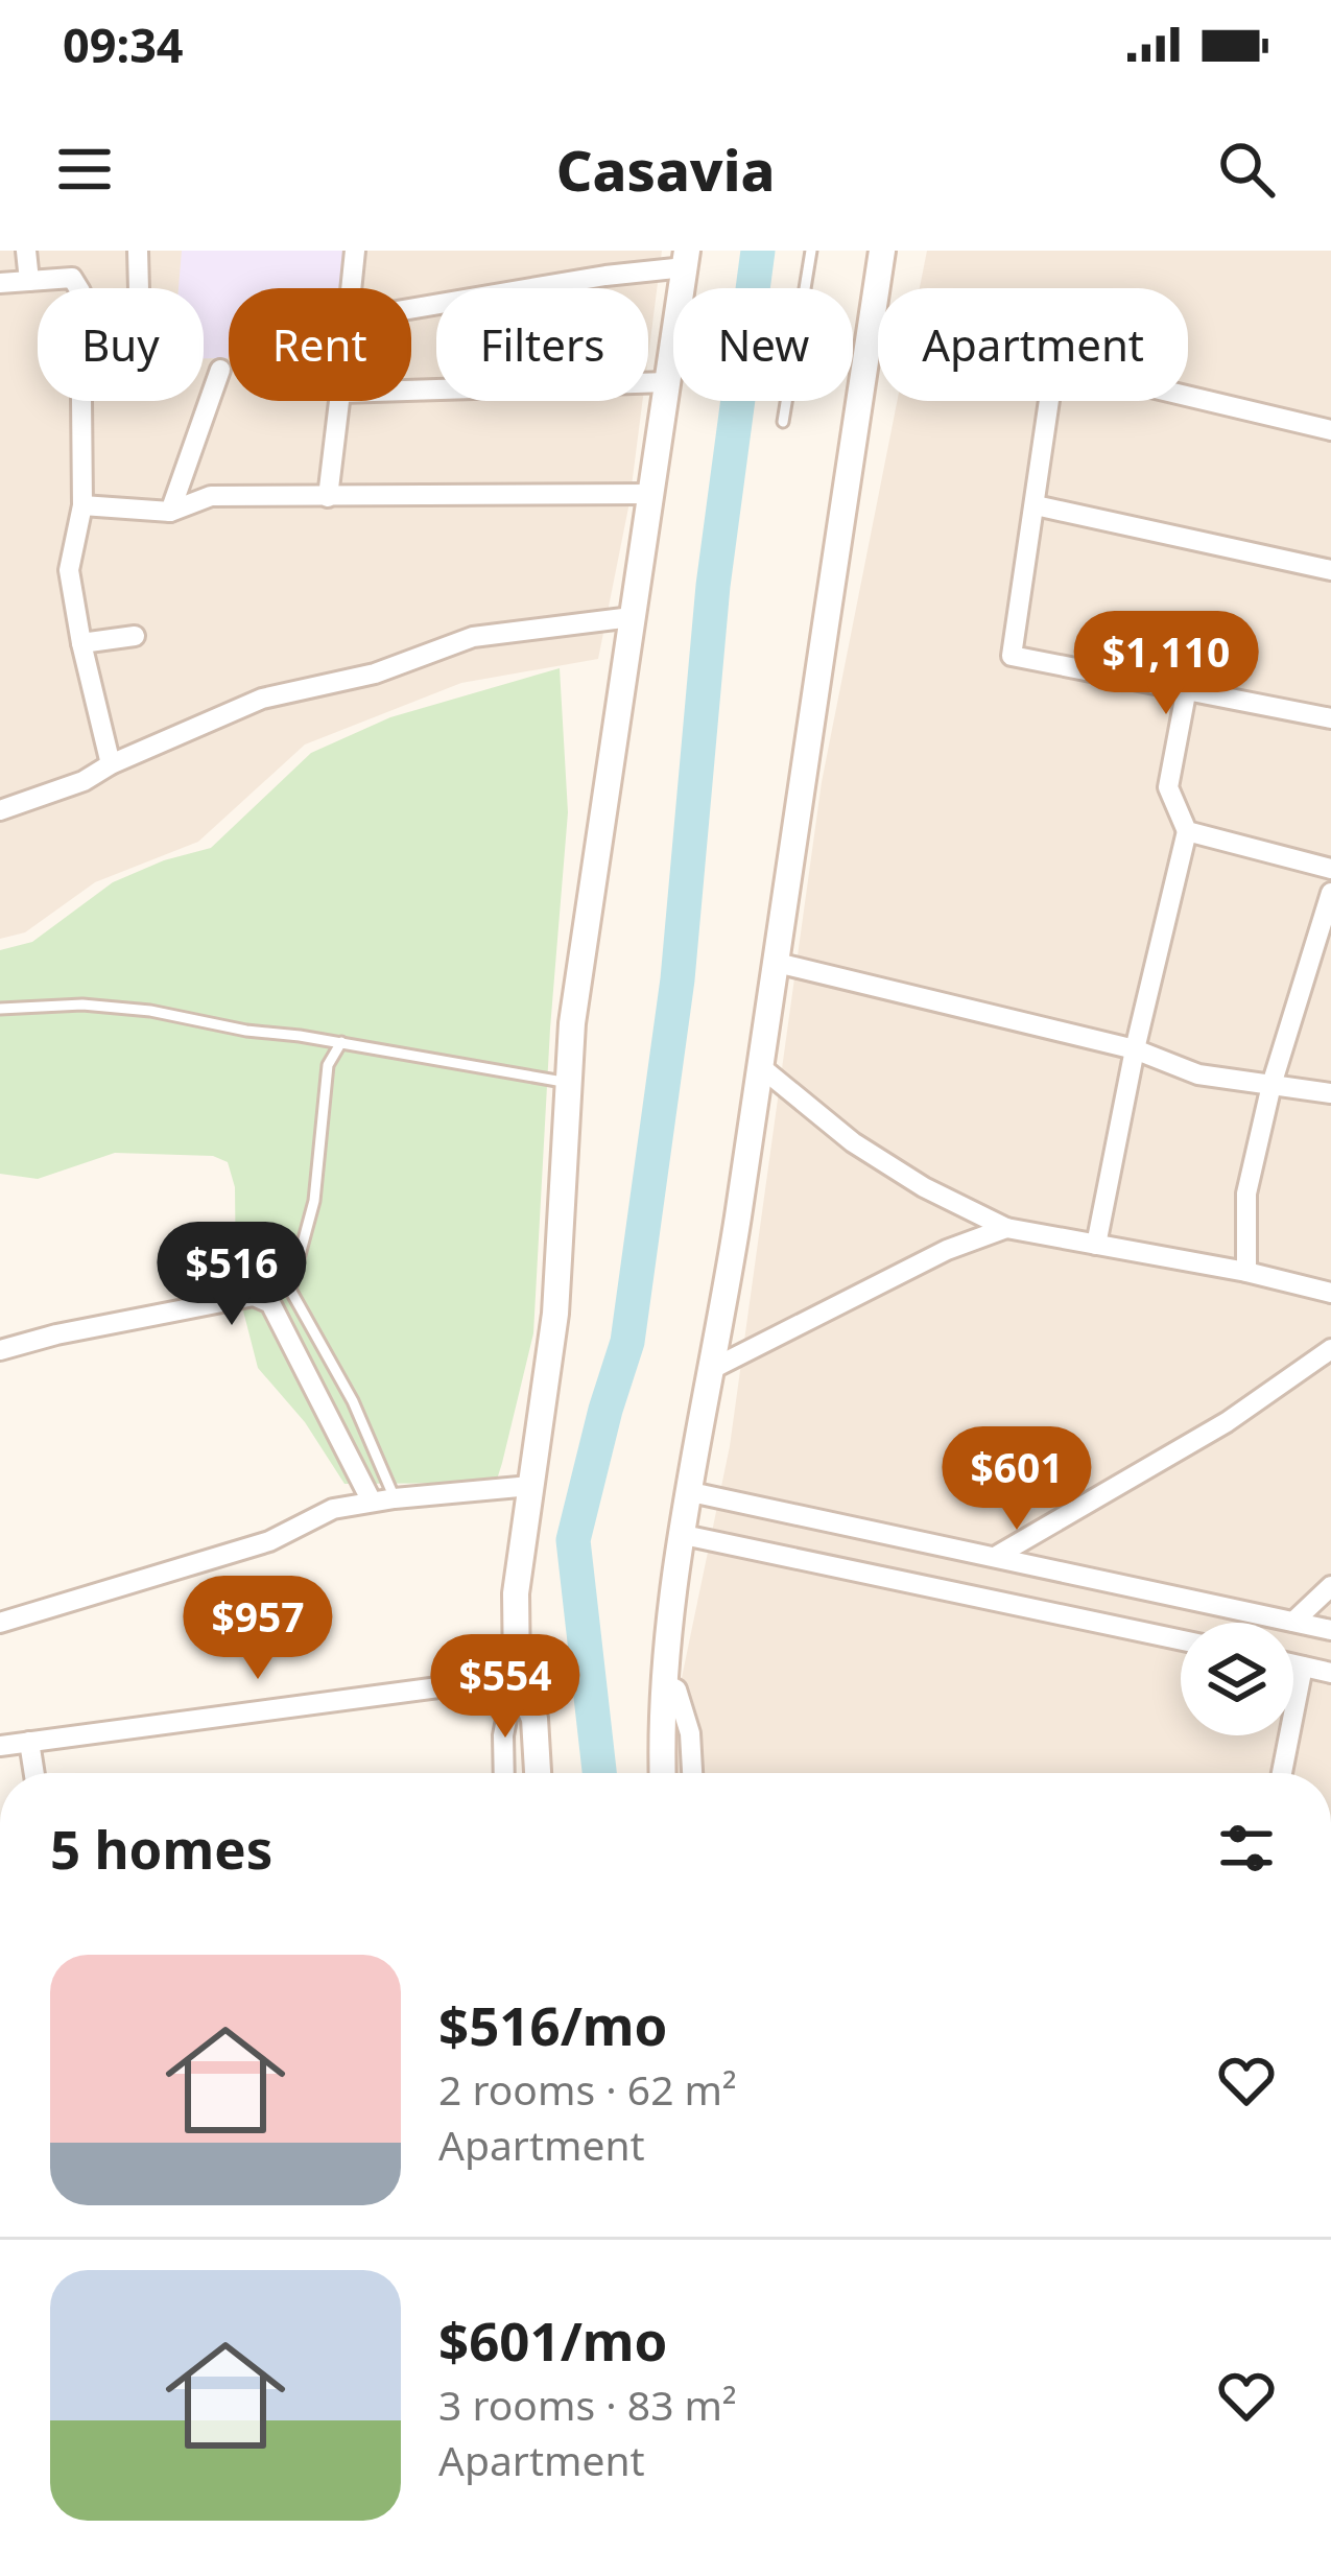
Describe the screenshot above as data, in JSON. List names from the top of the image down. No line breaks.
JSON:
{"page":{"status":"09:34","header":"Casavia","chip":["Buy","Rent","Filters","New","Apartment"],"price":["$1,110","$516","$601","$957","$554"],"heading":"5 homes","list":[{"name":"$516/mo","note":"2 rooms · 62 m² · Apartment"},{"name":"$601/mo","note":"3 rooms · 83 m² · Apartment"}]}}
